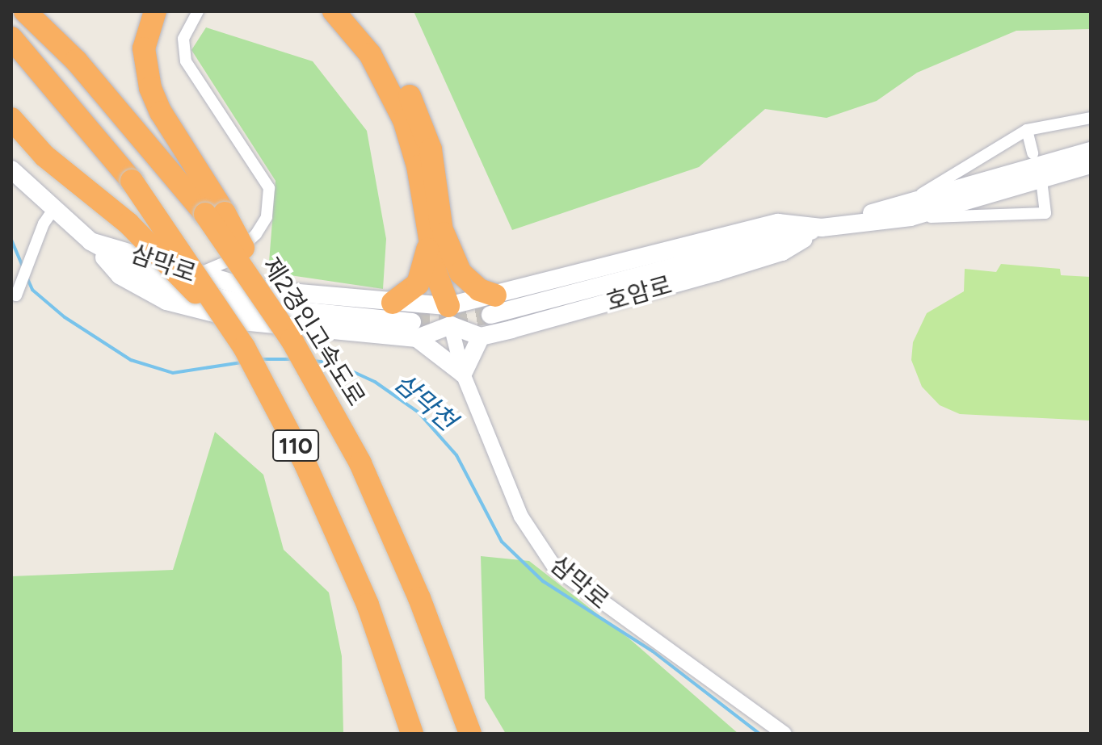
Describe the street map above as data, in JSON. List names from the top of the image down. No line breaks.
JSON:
{"streets":{"highway":["제2경인고속도로","110"],"main road":["삼막로","호암로"]},"crossings":[["삼막로","호암로"]],"water":["삼막천"]}
